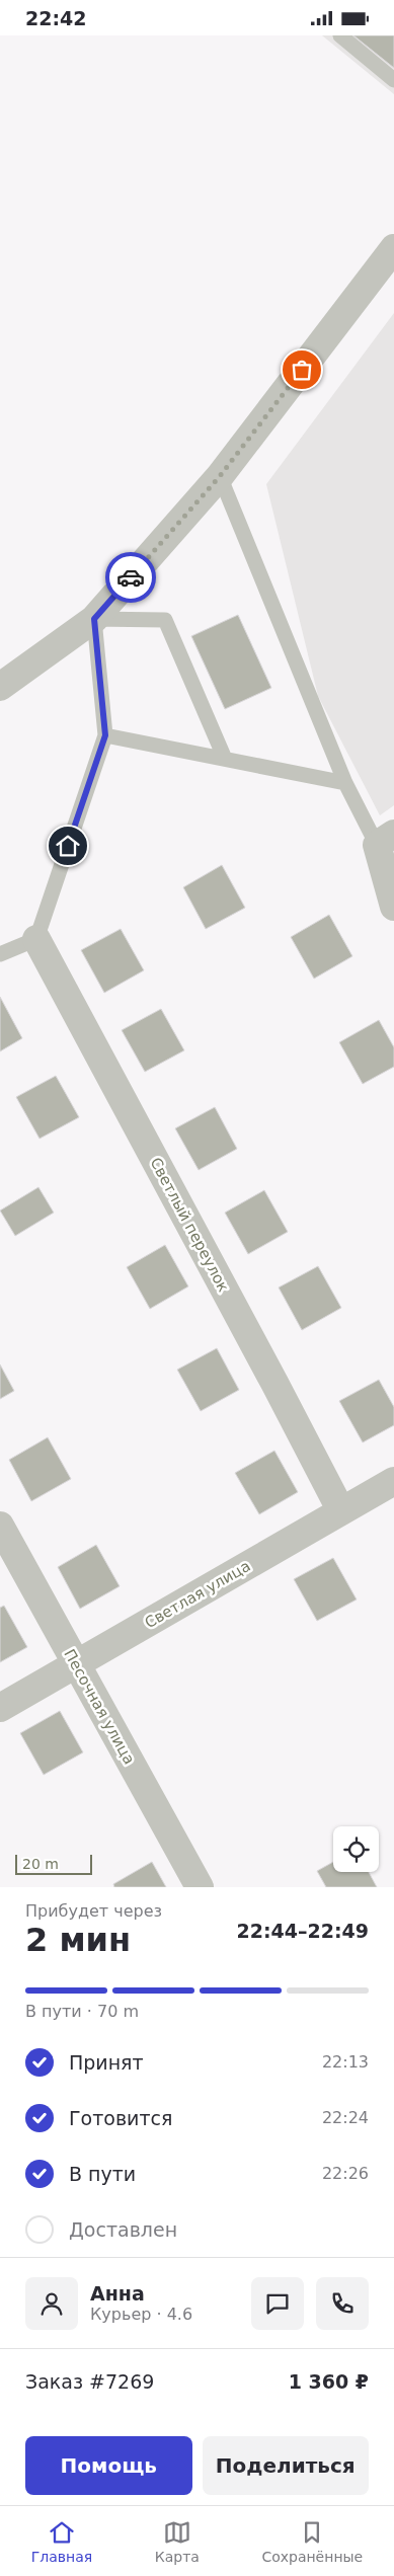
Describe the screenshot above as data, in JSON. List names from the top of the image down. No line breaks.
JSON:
{"streets":{"street":["Светлый переулок","Светлая улица","Песочная улица"]},"crossings":[["Светлый переулок","Светлая улица"],["Светлая улица","Песочная улица"]],"scale_bar":"20 m","page":{"status":"22:42","scale":"20 m","heading":["2 мин","Прибудет через","22:44–22:49"],"panel":["Анна","Курьер · 4.6","Заказ #7269","1 360 ₽"],"bar":"В пути · 70 m","list":[["Принят","22:13"],["Готовится","22:24"],["В пути","22:26"],"Доставлен"],"buttons":["Помощь","Поделиться"],"tabs":["Главная","Карта","Сохранённые"]}}
